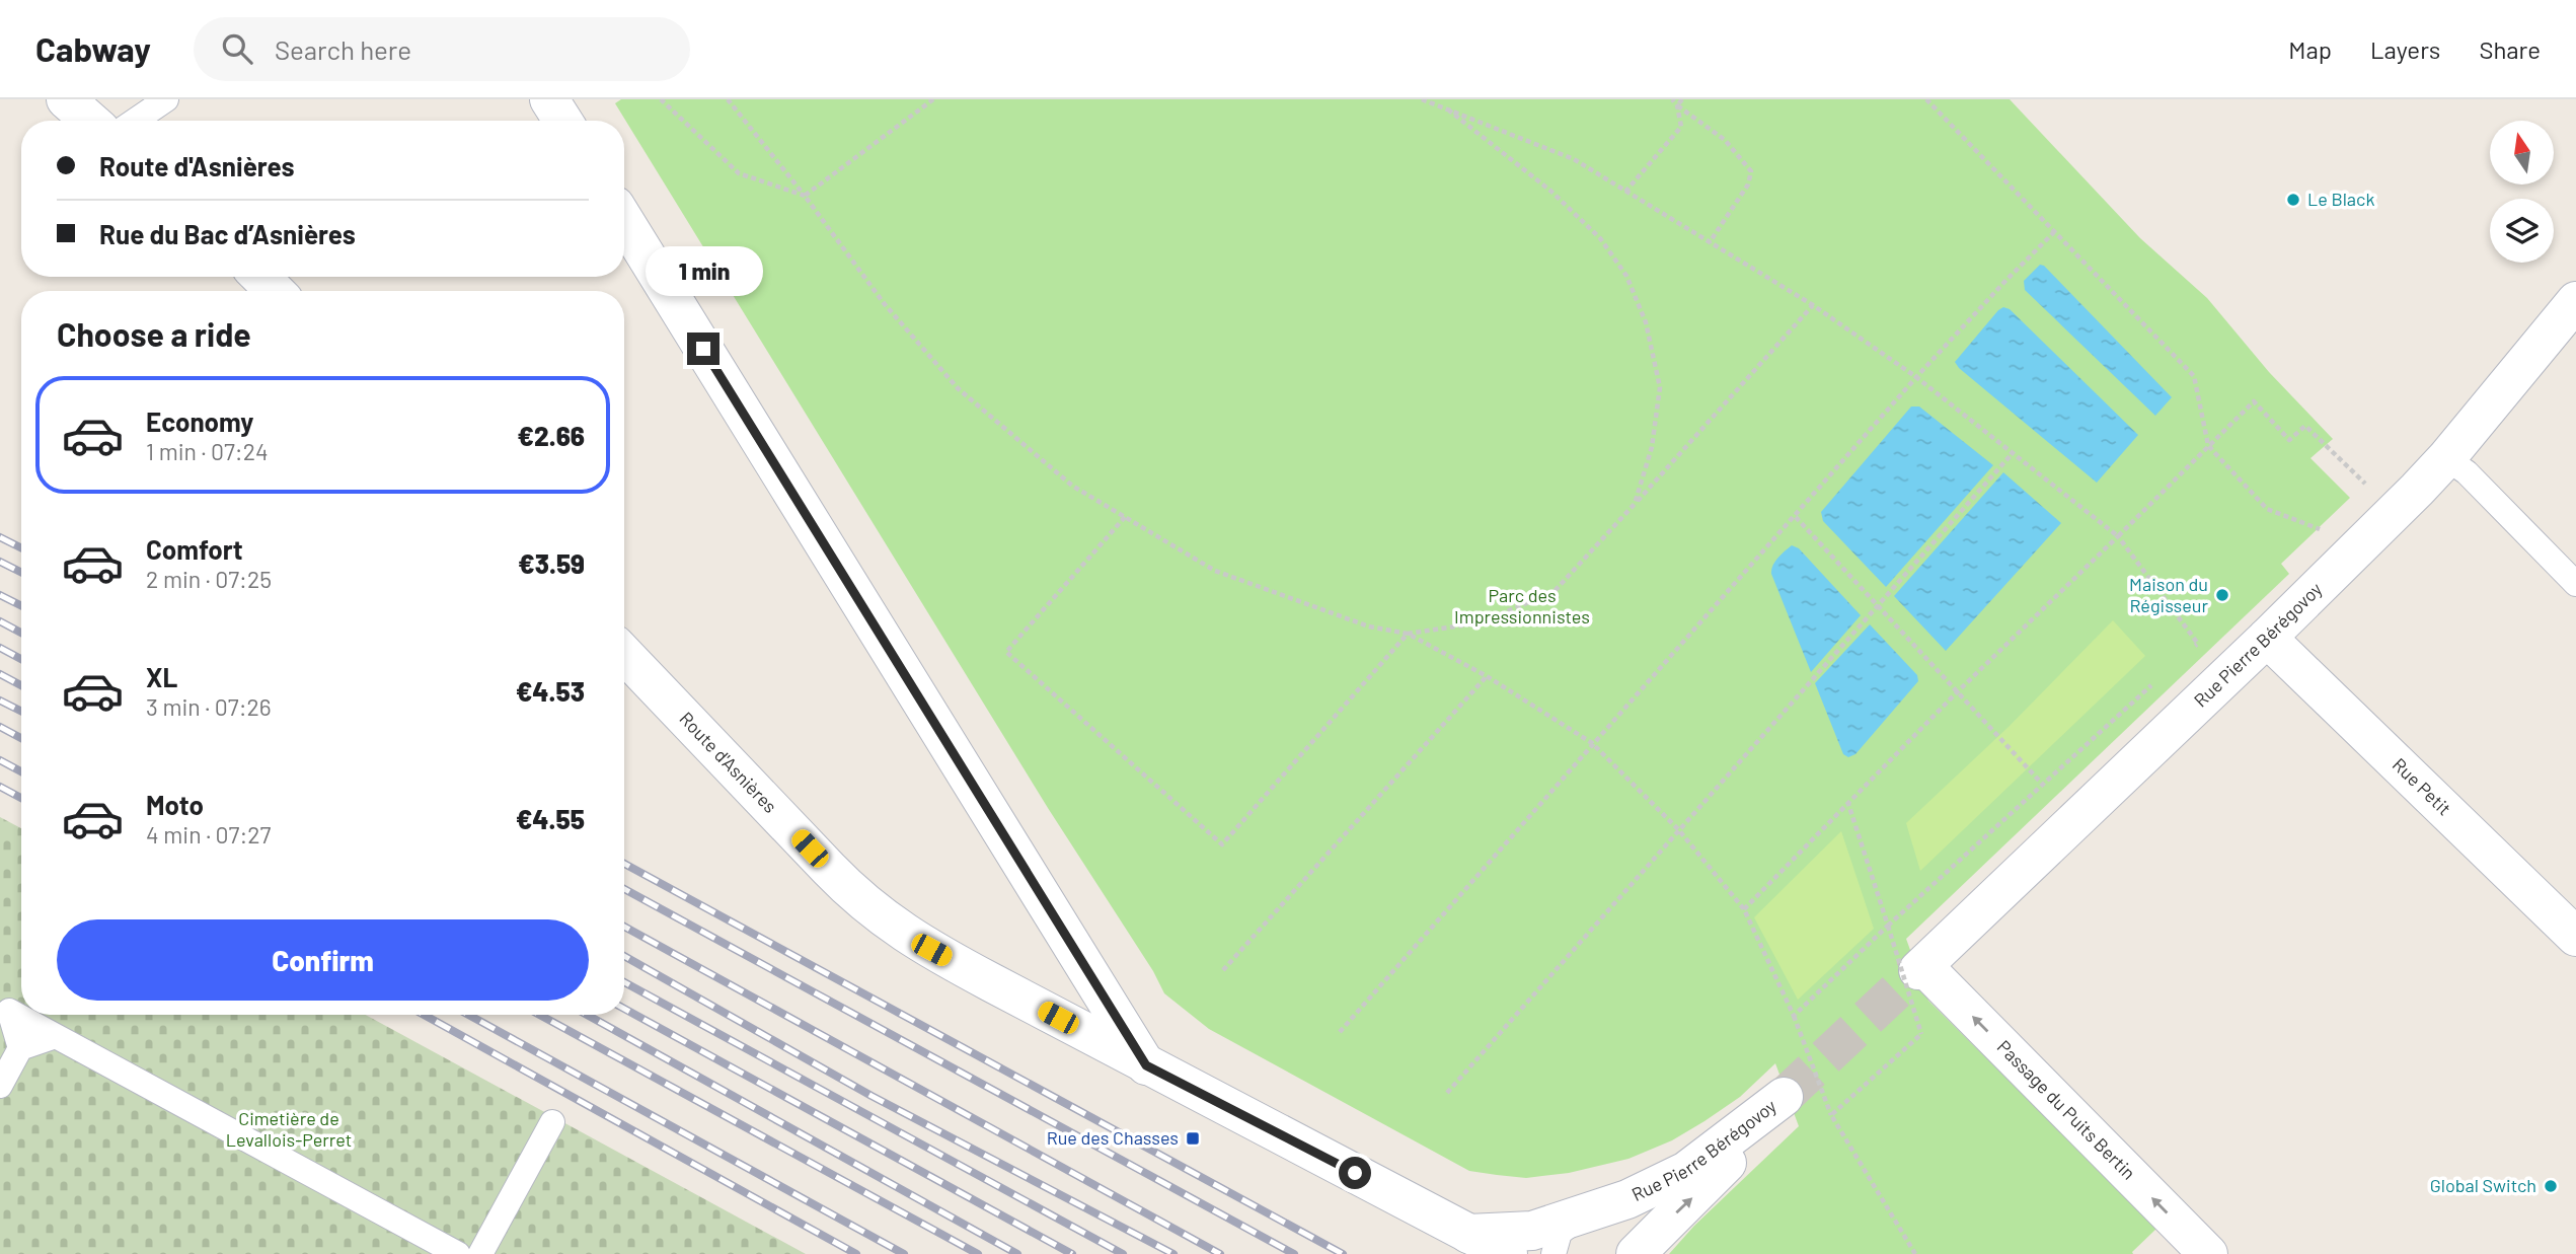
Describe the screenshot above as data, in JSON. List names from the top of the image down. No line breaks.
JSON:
{"streets":{"street":["Rue Pierre Bérégovoy","Route d'Asnières","Rue Petit","Passage du Puits Bertin"]},"crossings":[["Rue Pierre Bérégovoy","Route d'Asnières"],["Rue Pierre Bérégovoy","Rue Petit"],["Rue Pierre Bérégovoy","Passage du Puits Bertin"]],"one_way":["Passage du Puits Bertin"],"parks":["Parc des Impressionnistes","Cimetière de Levallois-Perret"],"places":{"other":["Le Black","Maison du Régisseur","Global Switch"],"transit":["Rue des Chasses"]},"north":"top","page":{"header":"Cabway","search":"Search here","nav":["Map","Layers","Share"],"banner":["Route d'Asnières","Rue du Bac d’Asnières"],"bubble":"1 min","heading":"Choose a ride","list":[{"name":"Economy","note":"1 min · 07:24","value":"€2.66"},{"name":"Comfort","note":"2 min · 07:25","value":"€3.59"},{"name":"XL","note":"3 min · 07:26","value":"€4.53"},{"name":"Moto","note":"4 min · 07:27","value":"€4.55"}],"buttons":"Confirm"}}
